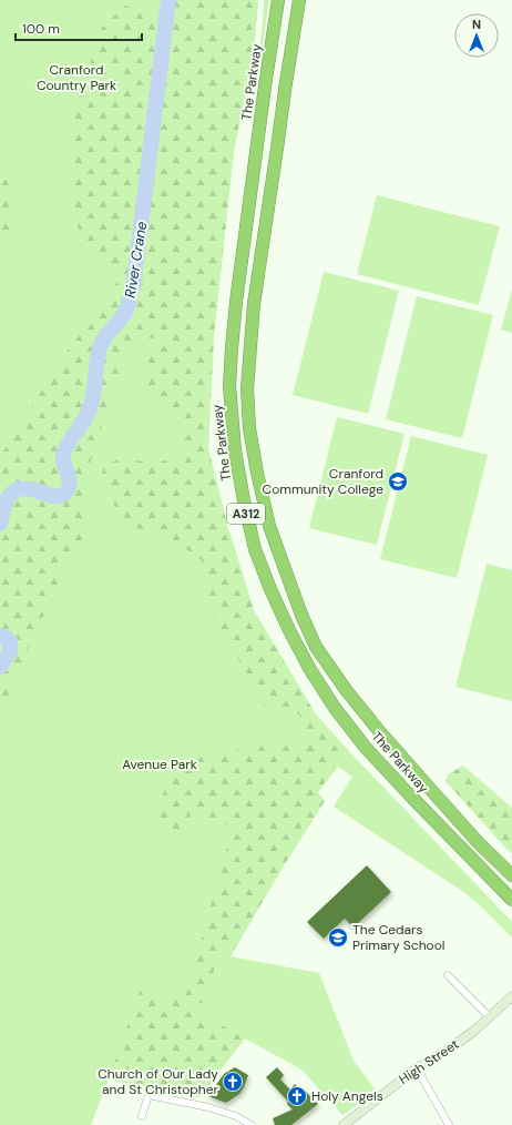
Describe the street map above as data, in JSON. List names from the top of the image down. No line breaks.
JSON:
{"streets":{"highway":["The Parkway","A312"],"street":["High Street"]},"water":["River Crane"],"parks":["Cranford Country Park","Avenue Park"],"places":{"school or university":["Cranford Community College","The Cedars Primary School"],"church":["Church of Our Lady and St Christopher","Holy Angels"]},"scale_bar":"100 m","north":"top"}
